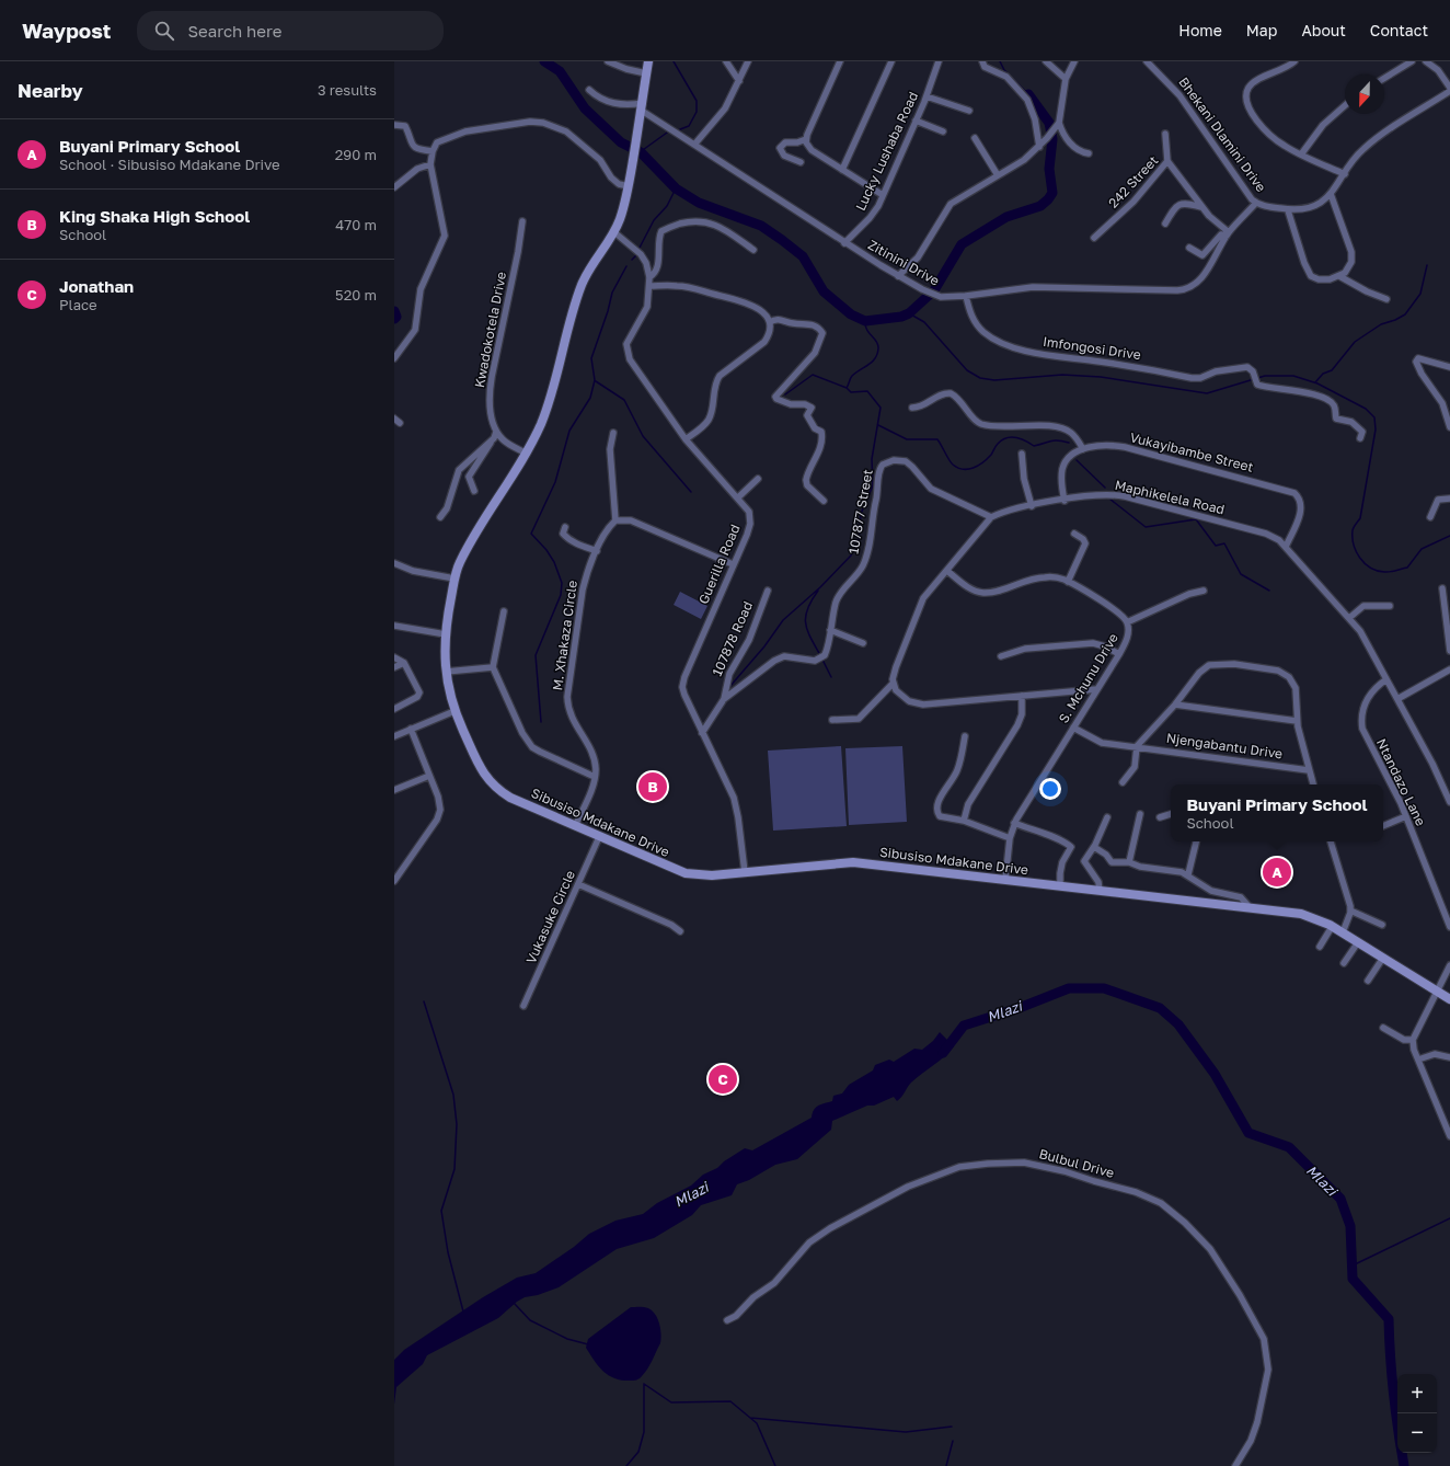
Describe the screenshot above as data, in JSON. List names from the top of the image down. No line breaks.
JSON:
{"streets":{"street":["Bhekani Dlamini Drive","Lucky Lushaba Road","242 Street","Zitinini Drive","Kwadokotela Drive","Imfongosi Drive","Vukayibambe Street","Maphikelela Road","107877 Street","Guerilla Road","M. Xhakaza Circle","107878 Road","S. Mchunu Drive","Njengabantu Drive","Ntandazo Lane","Sibusiso Mdakane Drive","Vukasuke Circle","Bulbul Drive"]},"crossings":[["Bhekani Dlamini Drive","Zitinini Drive"],["Lucky Lushaba Road","Zitinini Drive"],["242 Street","Zitinini Drive"],["Zitinini Drive","Imfongosi Drive"],["Zitinini Drive","Sibusiso Mdakane Drive"],["Vukayibambe Street","Maphikelela Road"],["Maphikelela Road","107877 Street"],["Maphikelela Road","Ntandazo Lane"],["107877 Street","Guerilla Road"],["107877 Street","107878 Road"],["Guerilla Road","Sibusiso Mdakane Drive"],["M. Xhakaza Circle","Sibusiso Mdakane Drive"],["S. Mchunu Drive","Njengabantu Drive"],["S. Mchunu Drive","Sibusiso Mdakane Drive"],["Sibusiso Mdakane Drive","Vukasuke Circle"]],"water":["Mlazi"],"north":"bottom","page":{"header":"Waypost","search":"Search here","nav":["Home","Map","About","Contact"],"heading":["Nearby","3 results"],"list":[{"mark":"A","name":"Buyani Primary School","note":"School · Sibusiso Mdakane Drive","value":"290 m"},{"mark":"B","name":"King Shaka High School","note":"School","value":"470 m"},{"mark":"C","name":"Jonathan","note":"Place","value":"520 m"}],"pins":["B","A","C"],"popup":["Buyani Primary School","School"],"map_buttons":["+","−"]}}
